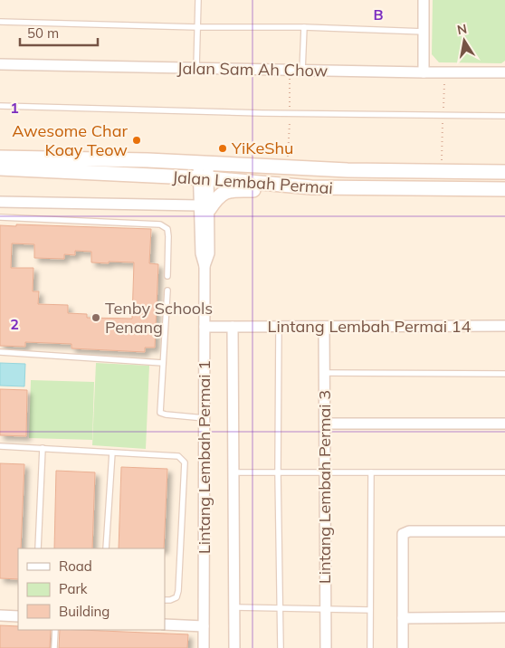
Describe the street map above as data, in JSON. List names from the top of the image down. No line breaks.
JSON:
{"streets":{"main road":["Jalan Lembah Permai"],"street":["Jalan Sam Ah Chow","Lintang Lembah Permai 14","Lintang Lembah Permai 1","Lintang Lembah Permai 3"]},"crossings":[["Jalan Lembah Permai","Lintang Lembah Permai 1"],["Lintang Lembah Permai 14","Lintang Lembah Permai 1"],["Lintang Lembah Permai 14","Lintang Lembah Permai 3"]],"places":["Awesome Char Koay Teow","YiKeShu","Tenby Schools Penang"],"legend":["Road","Park","Building"],"scale_bar":"50 m","north":"top","grid":{"columns":["B"],"rows":["1","2"]}}
